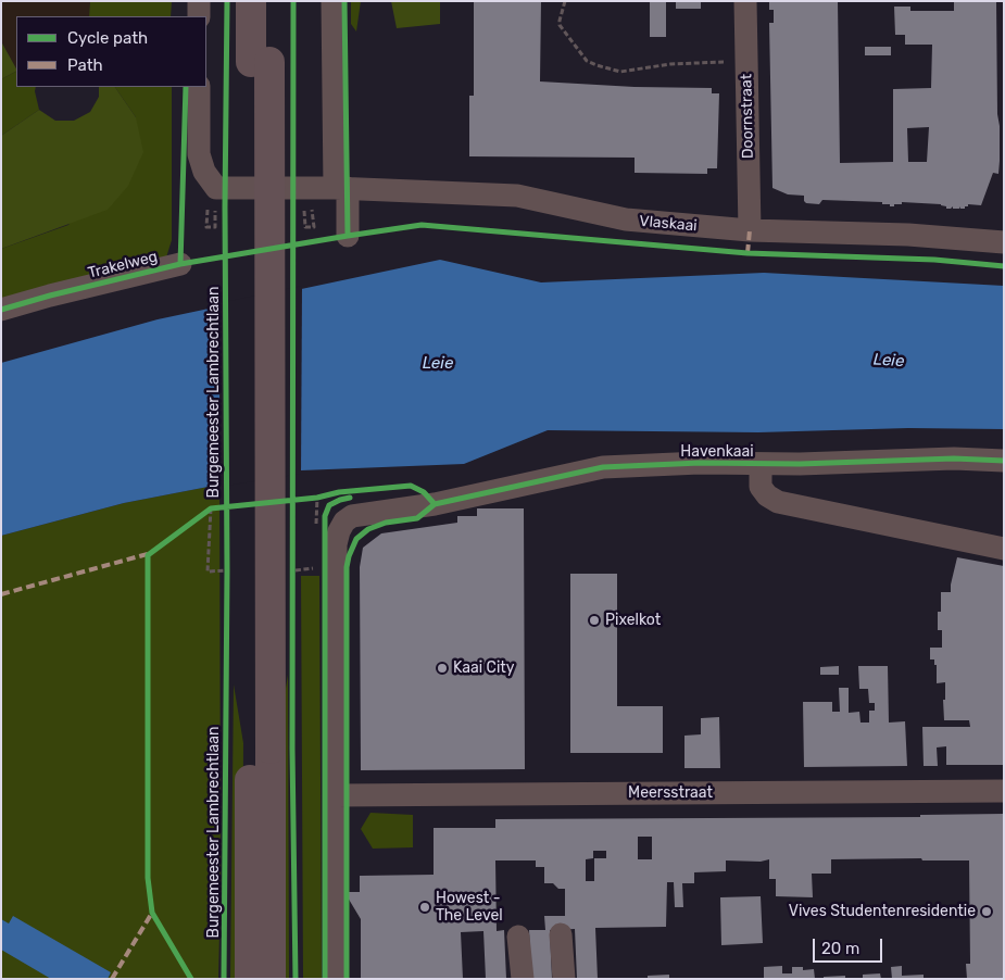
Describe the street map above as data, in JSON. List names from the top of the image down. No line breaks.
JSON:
{"streets":{"street":["Doornstraat","Vlaskaai","Trakelweg","Havenkaai","Meersstraat"],"cycle path":["Burgemeester Lambrechtlaan"]},"crossings":[["Doornstraat","Vlaskaai"],["Havenkaai","Meersstraat"]],"water":["Leie"],"places":["Pixelkot","Kaai City","Howest - The Level","Vives Studentenresidentie"],"legend":["Cycle path","Path"],"scale_bar":"20 m"}
